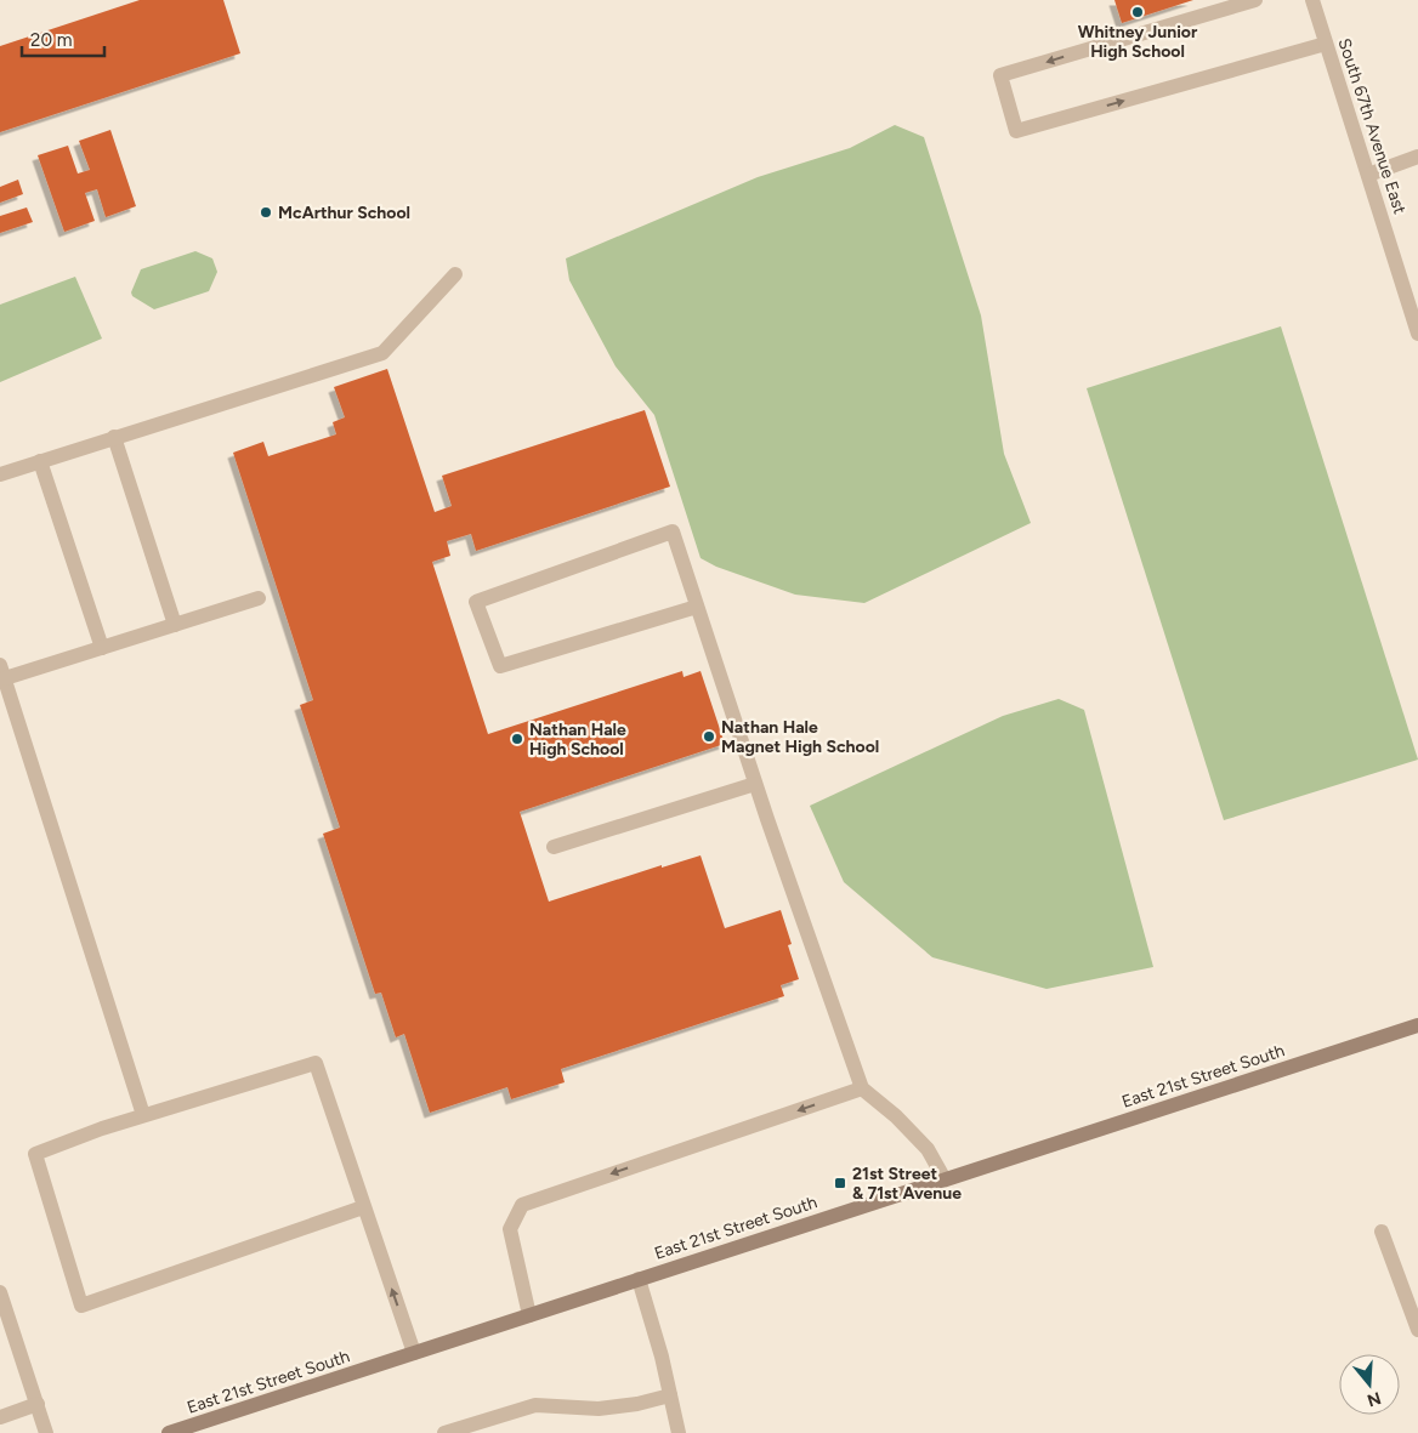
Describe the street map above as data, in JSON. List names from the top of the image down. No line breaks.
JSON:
{"streets":{"main road":["East 21st Street South"],"street":["South 67th Avenue East"]},"places":{"other":["Whitney Junior High School","McArthur School","Nathan Hale Magnet High School","Nathan Hale High School"],"transit":["21st Street & 71st Avenue"]},"scale_bar":"20 m","north":"bottom"}
